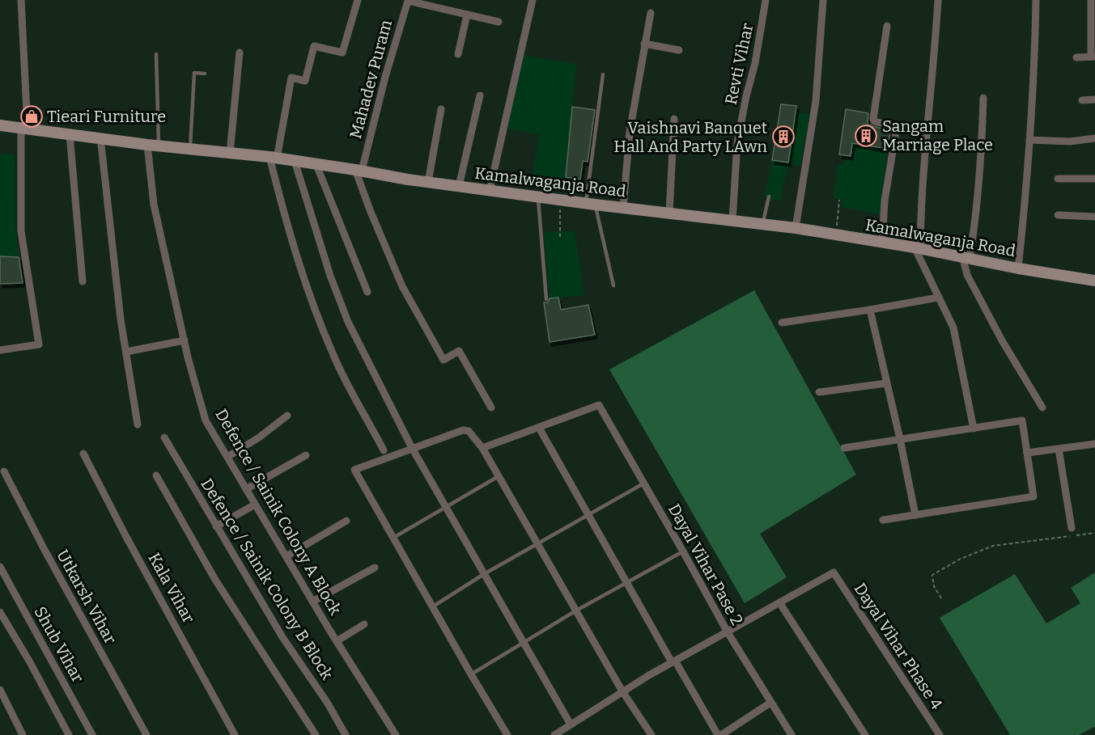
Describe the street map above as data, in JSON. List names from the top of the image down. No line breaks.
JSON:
{"streets":{"main road":["Kamalwaganja Road"],"street":["Revti Vihar","Mahadev Puram","Defence / Sainik Colony A Block","Dayal Vihar Pase 2","Defence / Sainik Colony B Block","Kala Vihar","Utkarsh Vihar","Shub Vihar","Dayal Vihar Phase 4"]},"crossings":[["Revti Vihar","Kamalwaganja Road"],["Mahadev Puram","Kamalwaganja Road"],["Kamalwaganja Road","Defence / Sainik Colony A Block"]],"places":{"shop":["Tieari Furniture"],"building":["Sangam Marriage Place","Vaishnavi Banquet Hall And Party LAwn"]}}
